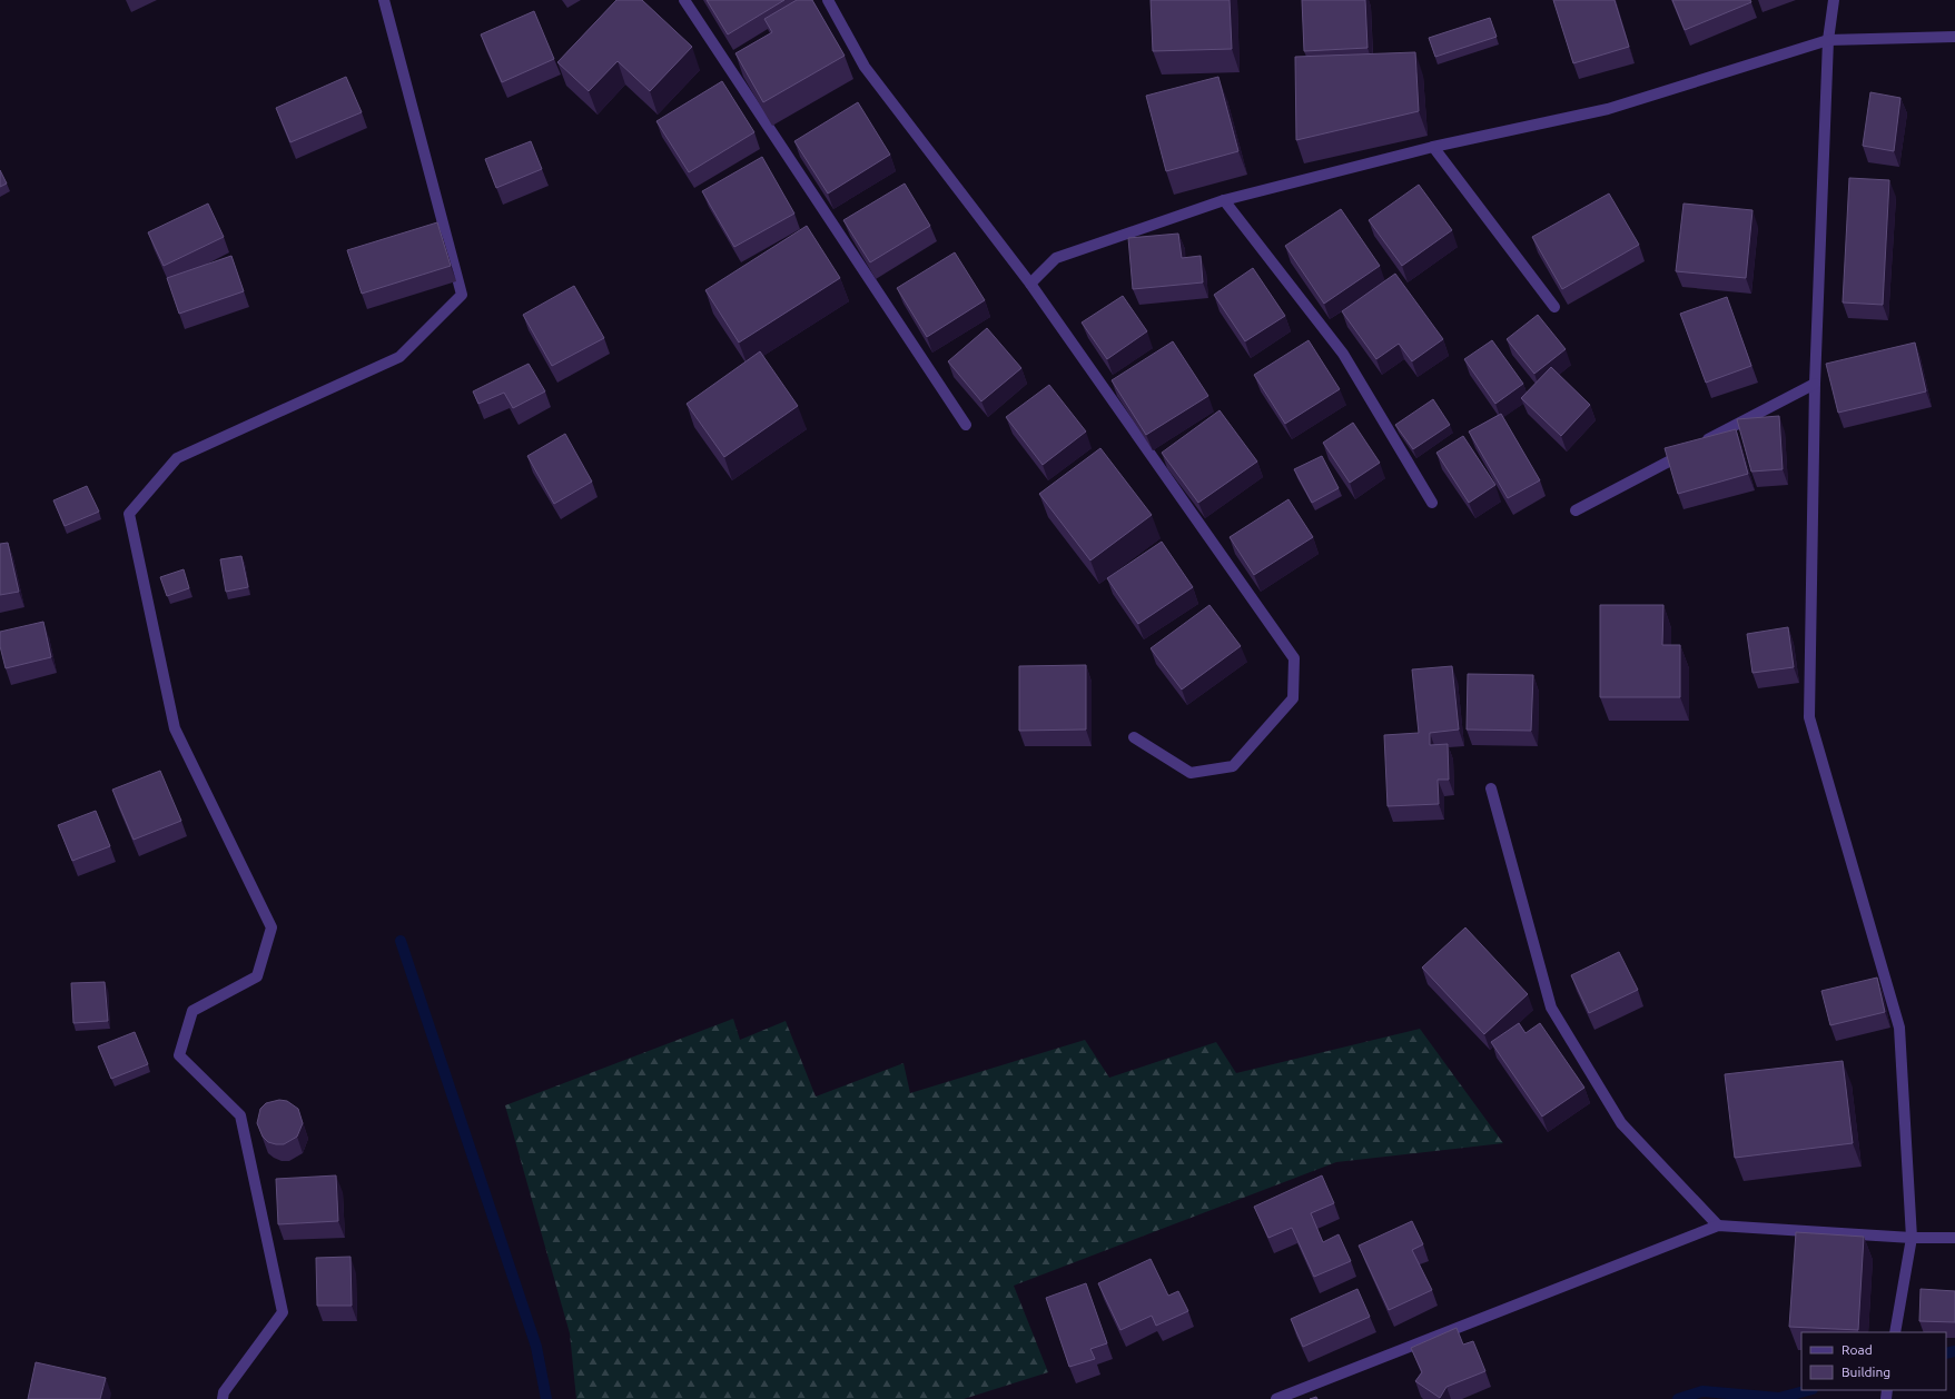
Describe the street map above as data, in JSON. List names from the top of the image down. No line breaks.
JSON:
{"legend":["Road","Building"]}
